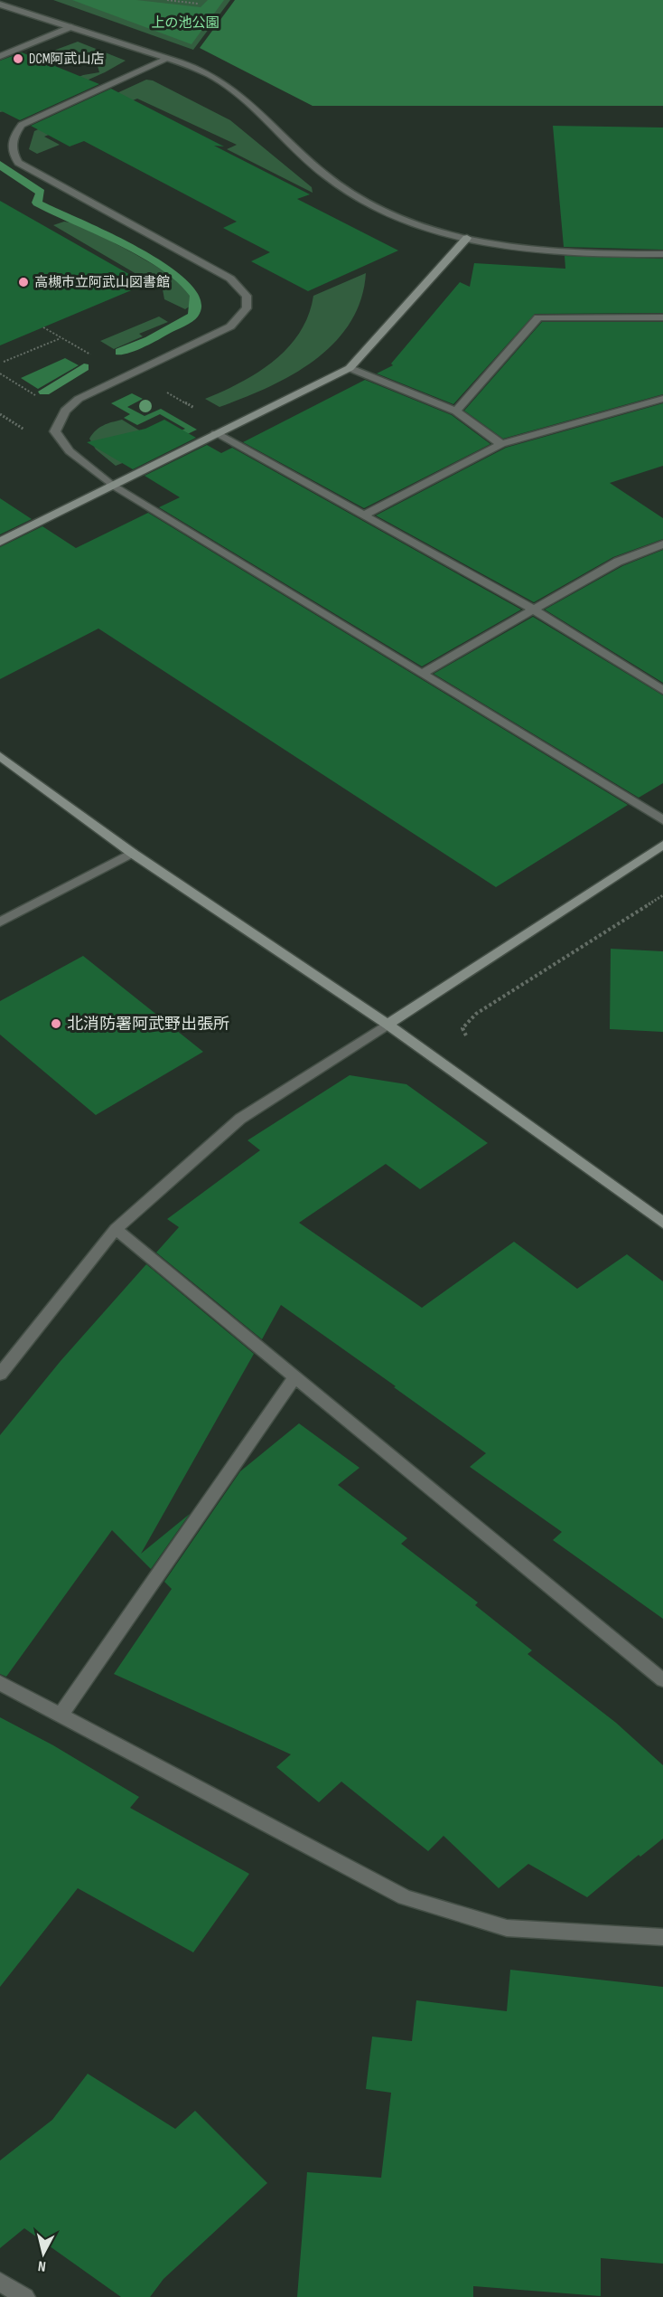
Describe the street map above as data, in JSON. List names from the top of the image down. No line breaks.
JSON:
{"parks":["上の池公園"],"places":["DCM阿武山店","高槻市立阿武山図書館","北消防署阿武野出張所"],"north":"bottom"}
